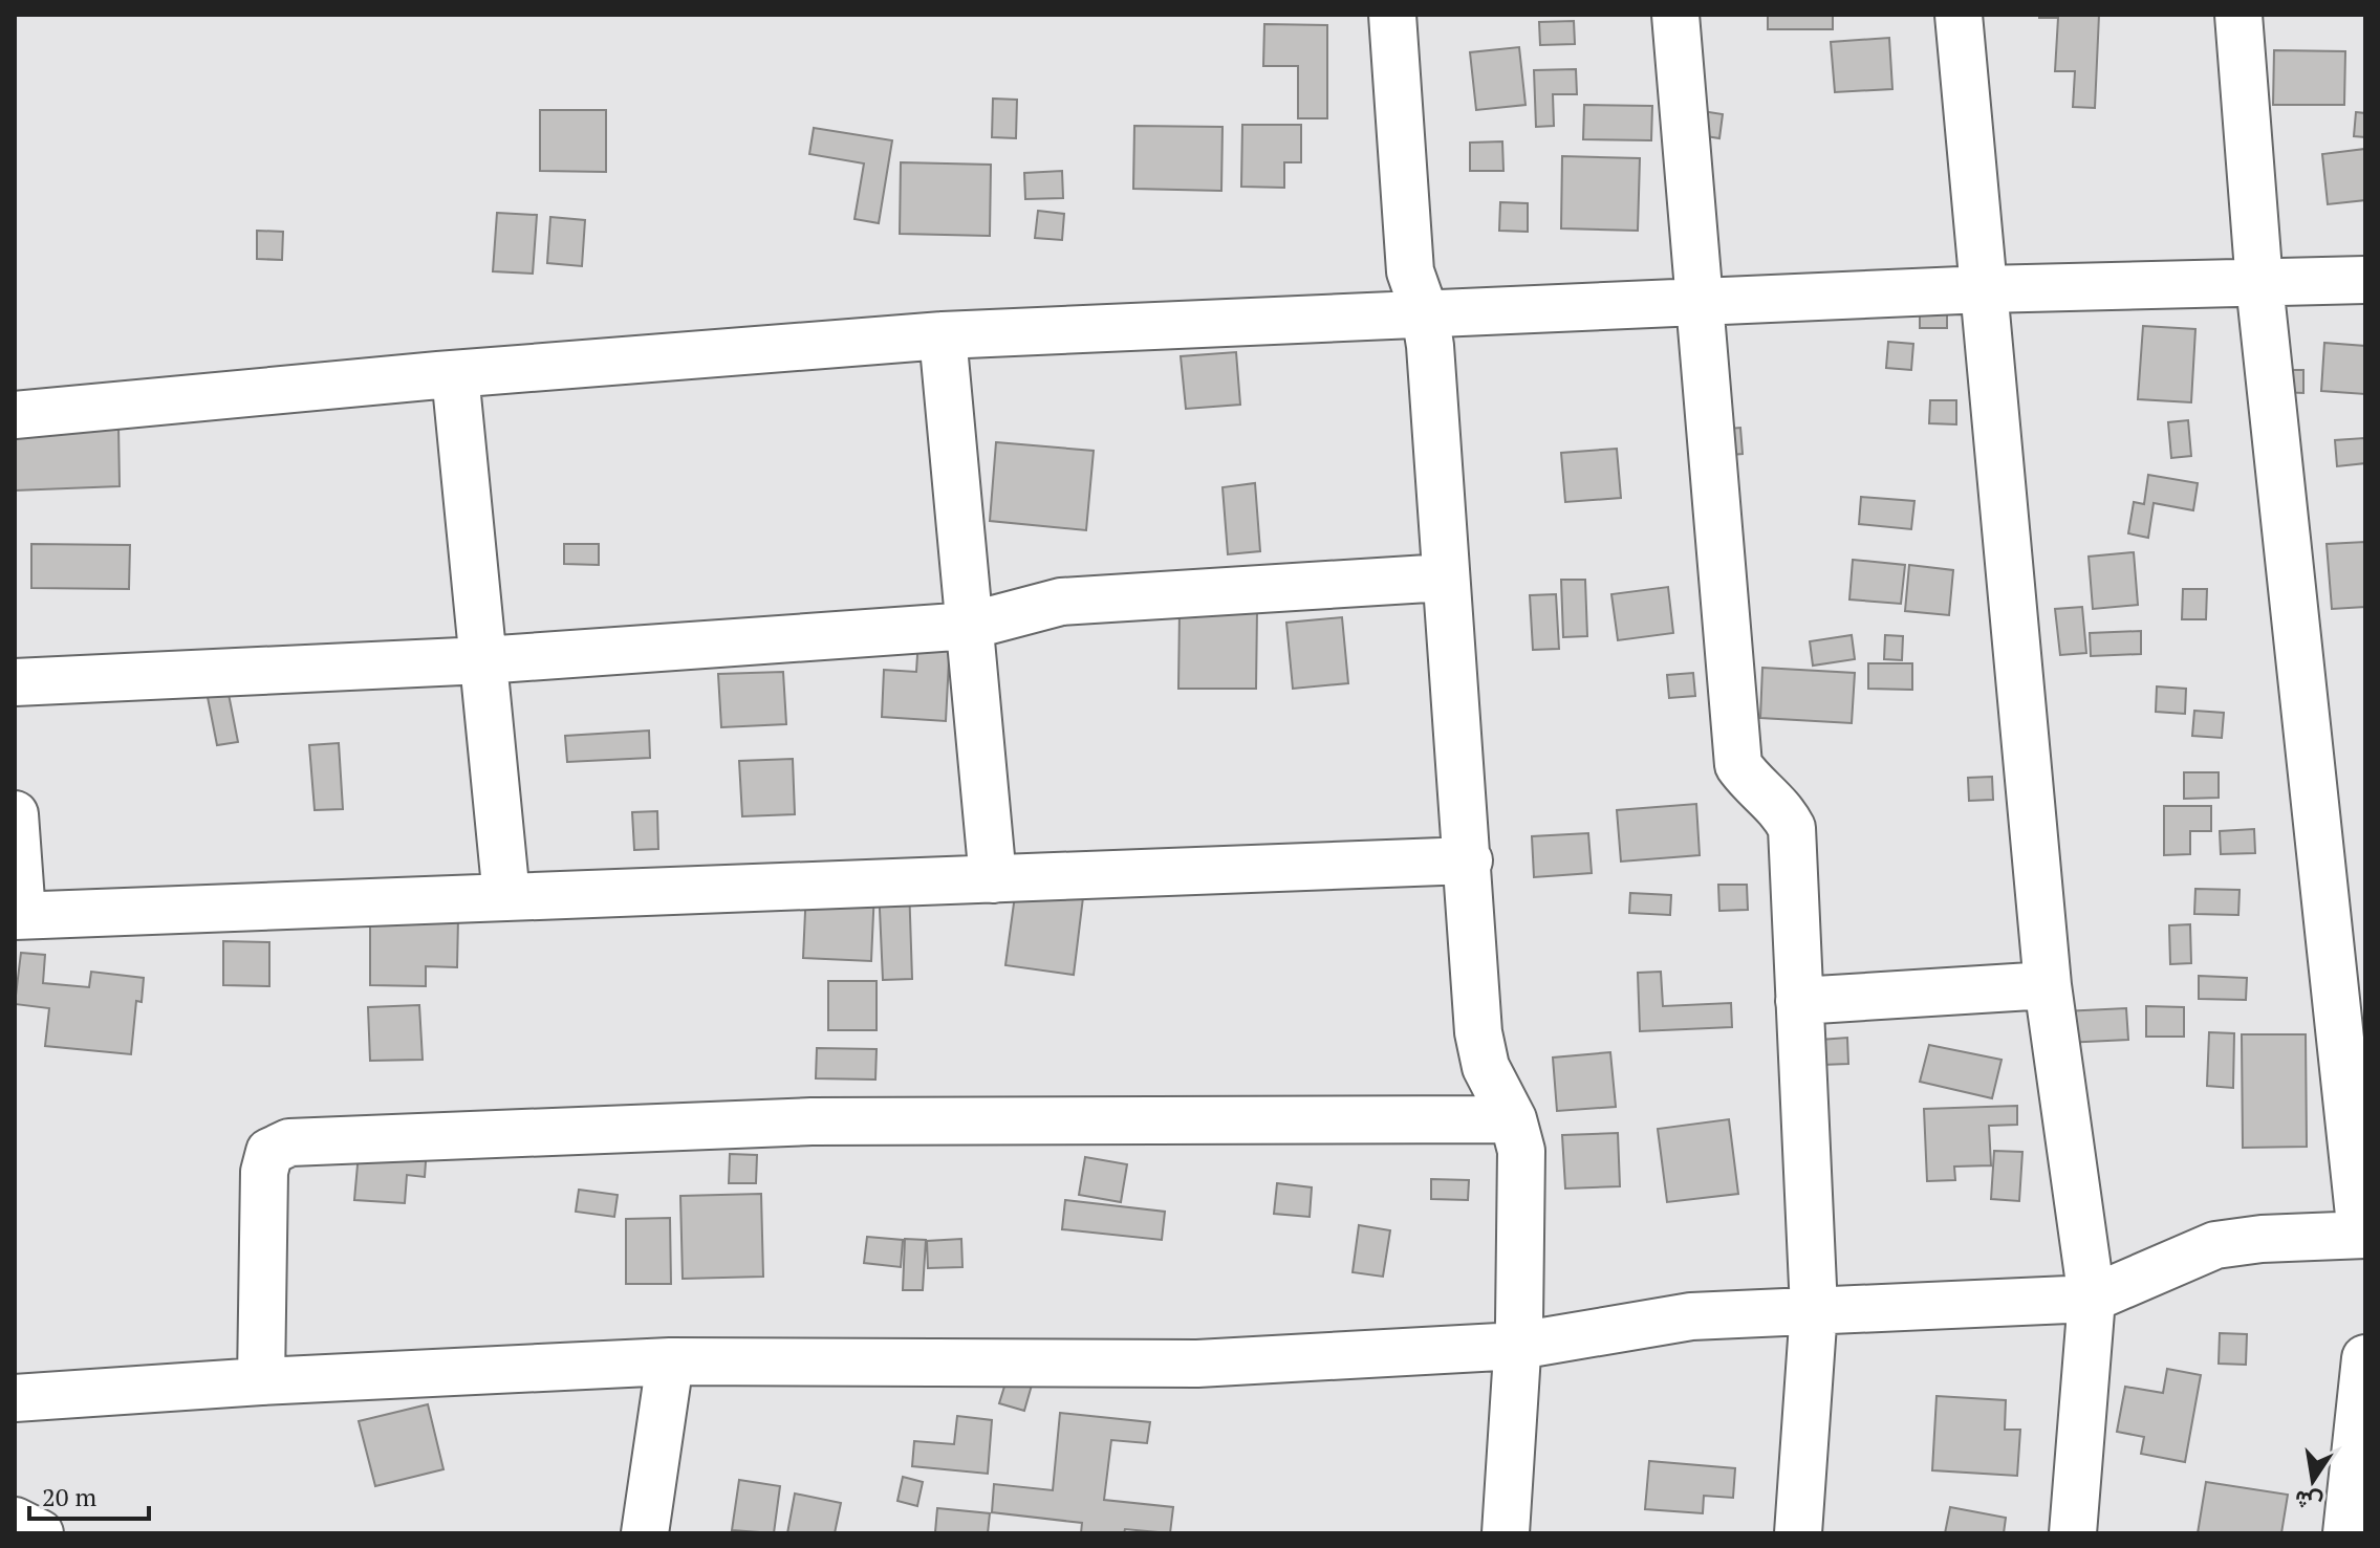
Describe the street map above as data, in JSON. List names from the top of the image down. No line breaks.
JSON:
{"scale_bar":"20 m","north":"bottom"}
